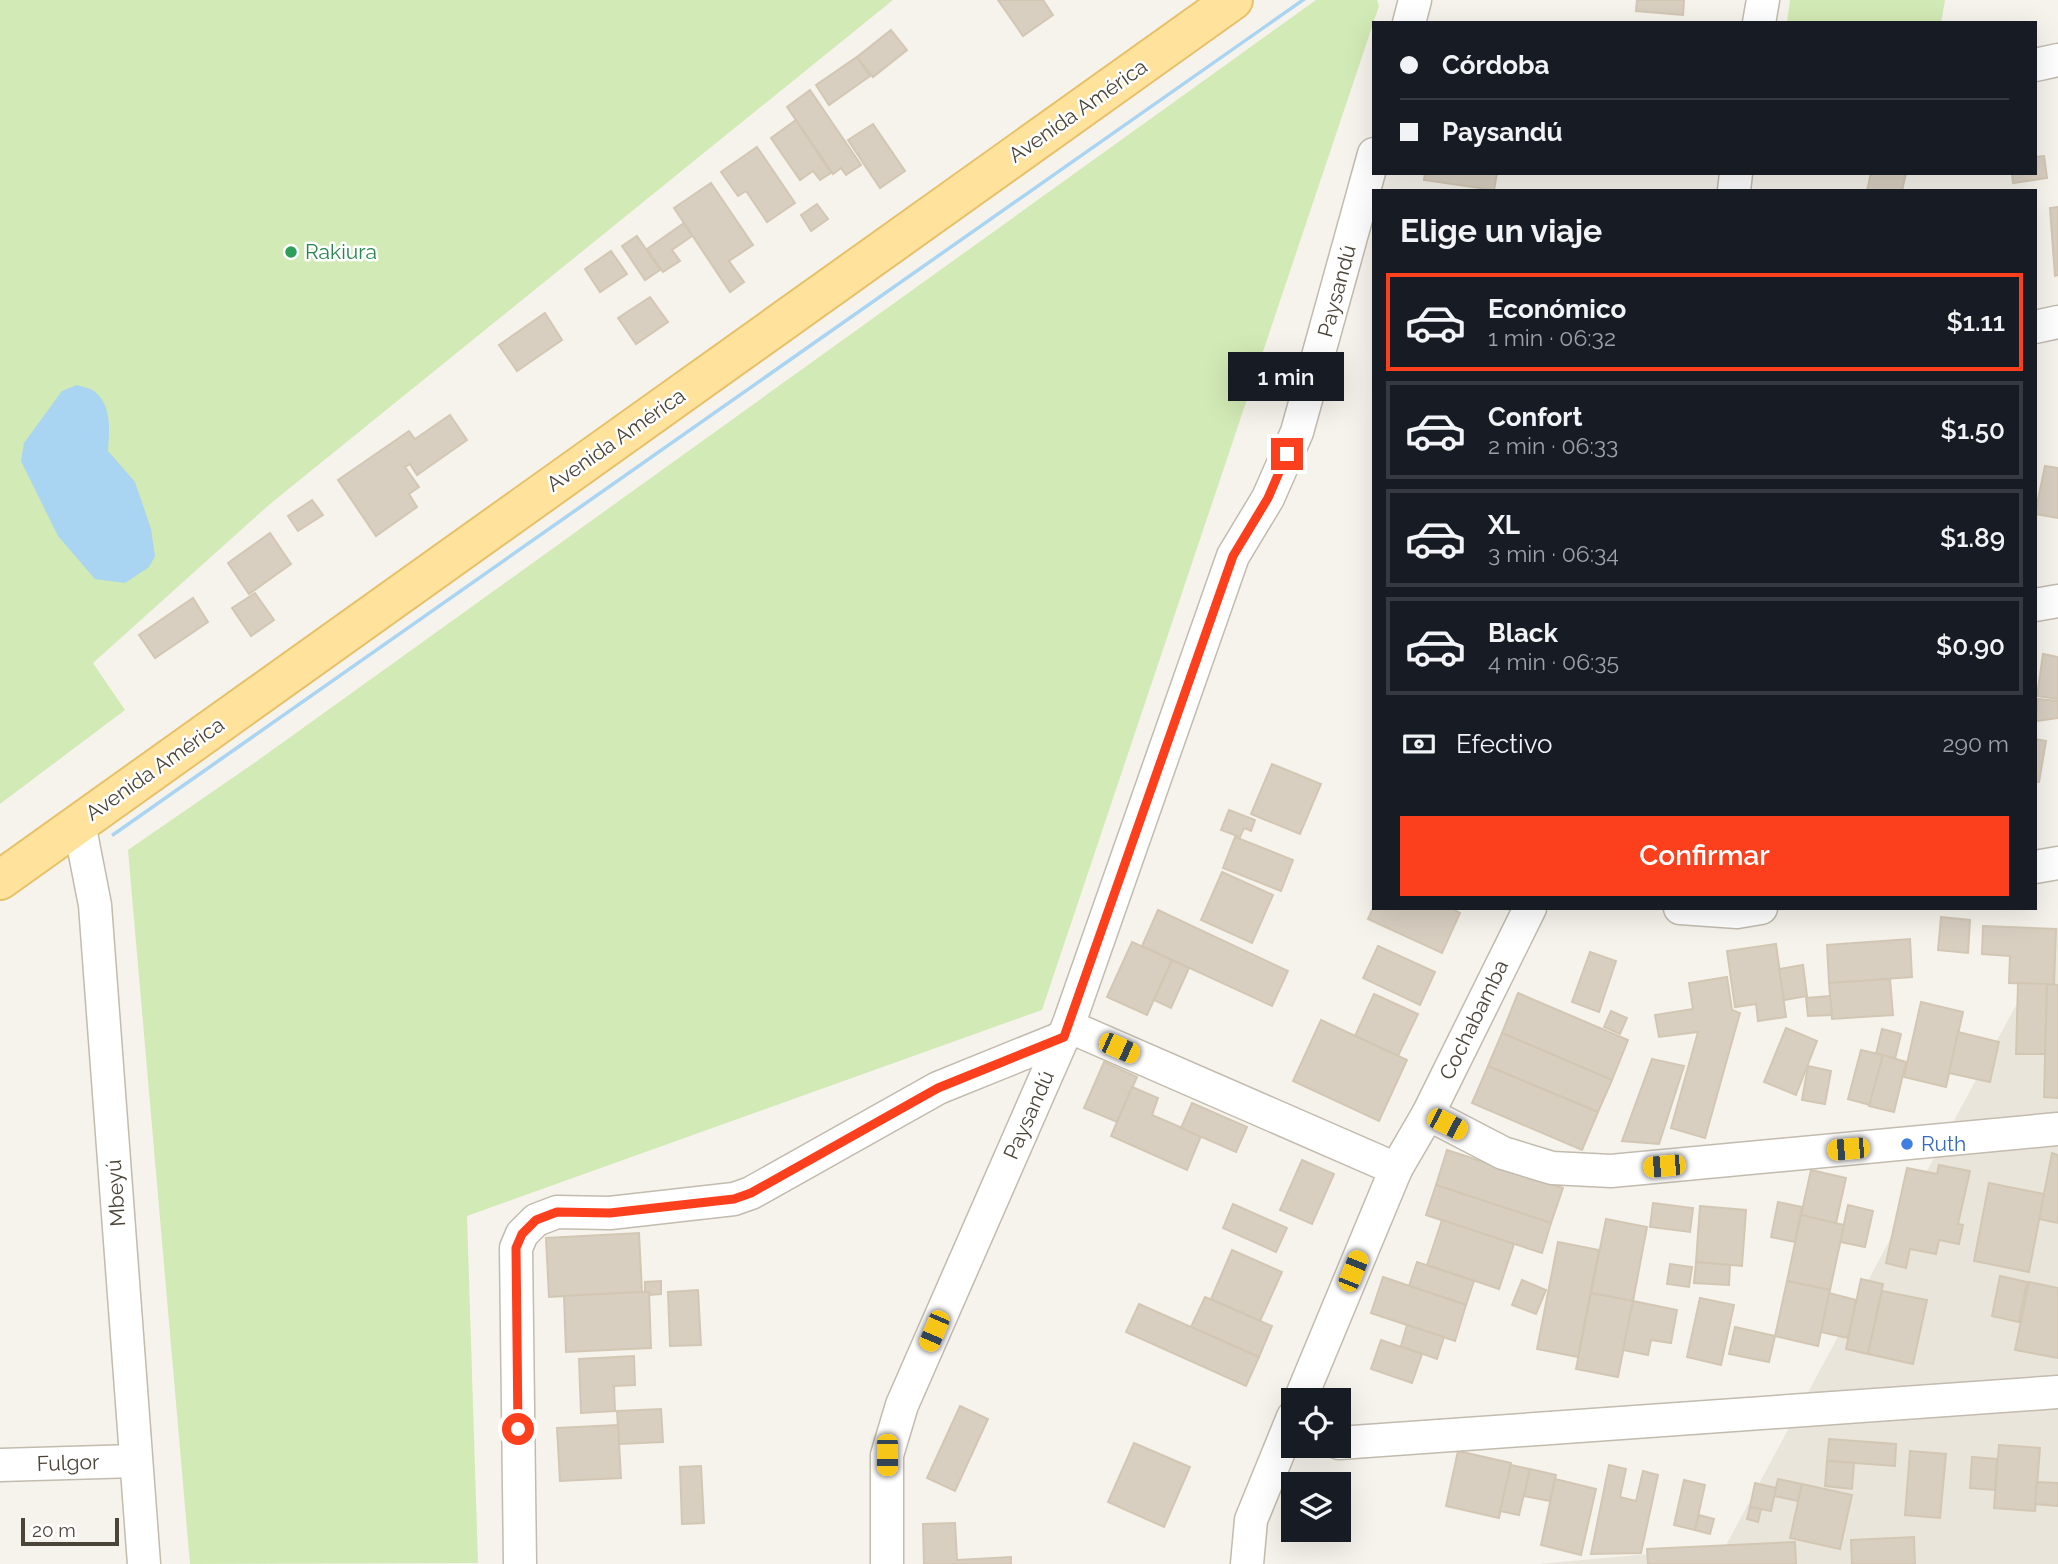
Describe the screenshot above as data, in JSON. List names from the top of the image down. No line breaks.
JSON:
{"streets":{"main road":["Avenida América"],"street":["Paysandú","Cochabamba","Mbeyú","Fulgor"]},"crossings":[["Avenida América","Mbeyú"],["Mbeyú","Fulgor"]],"places":["Rakiura","Ruth"],"scale_bar":"20 m","page":{"banner":["Córdoba","Paysandú"],"heading":"Elige un viaje","list":[{"name":"Económico","note":"1 min · 06:32","value":"$1.11"},{"name":"Confort","note":"2 min · 06:33","value":"$1.50"},{"name":"XL","note":"3 min · 06:34","value":"$1.89"},{"name":"Black","note":"4 min · 06:35","value":"$0.90"}],"bubble":"1 min","pay":["Efectivo","290 m"],"buttons":"Confirmar","scale":"20 m"}}
